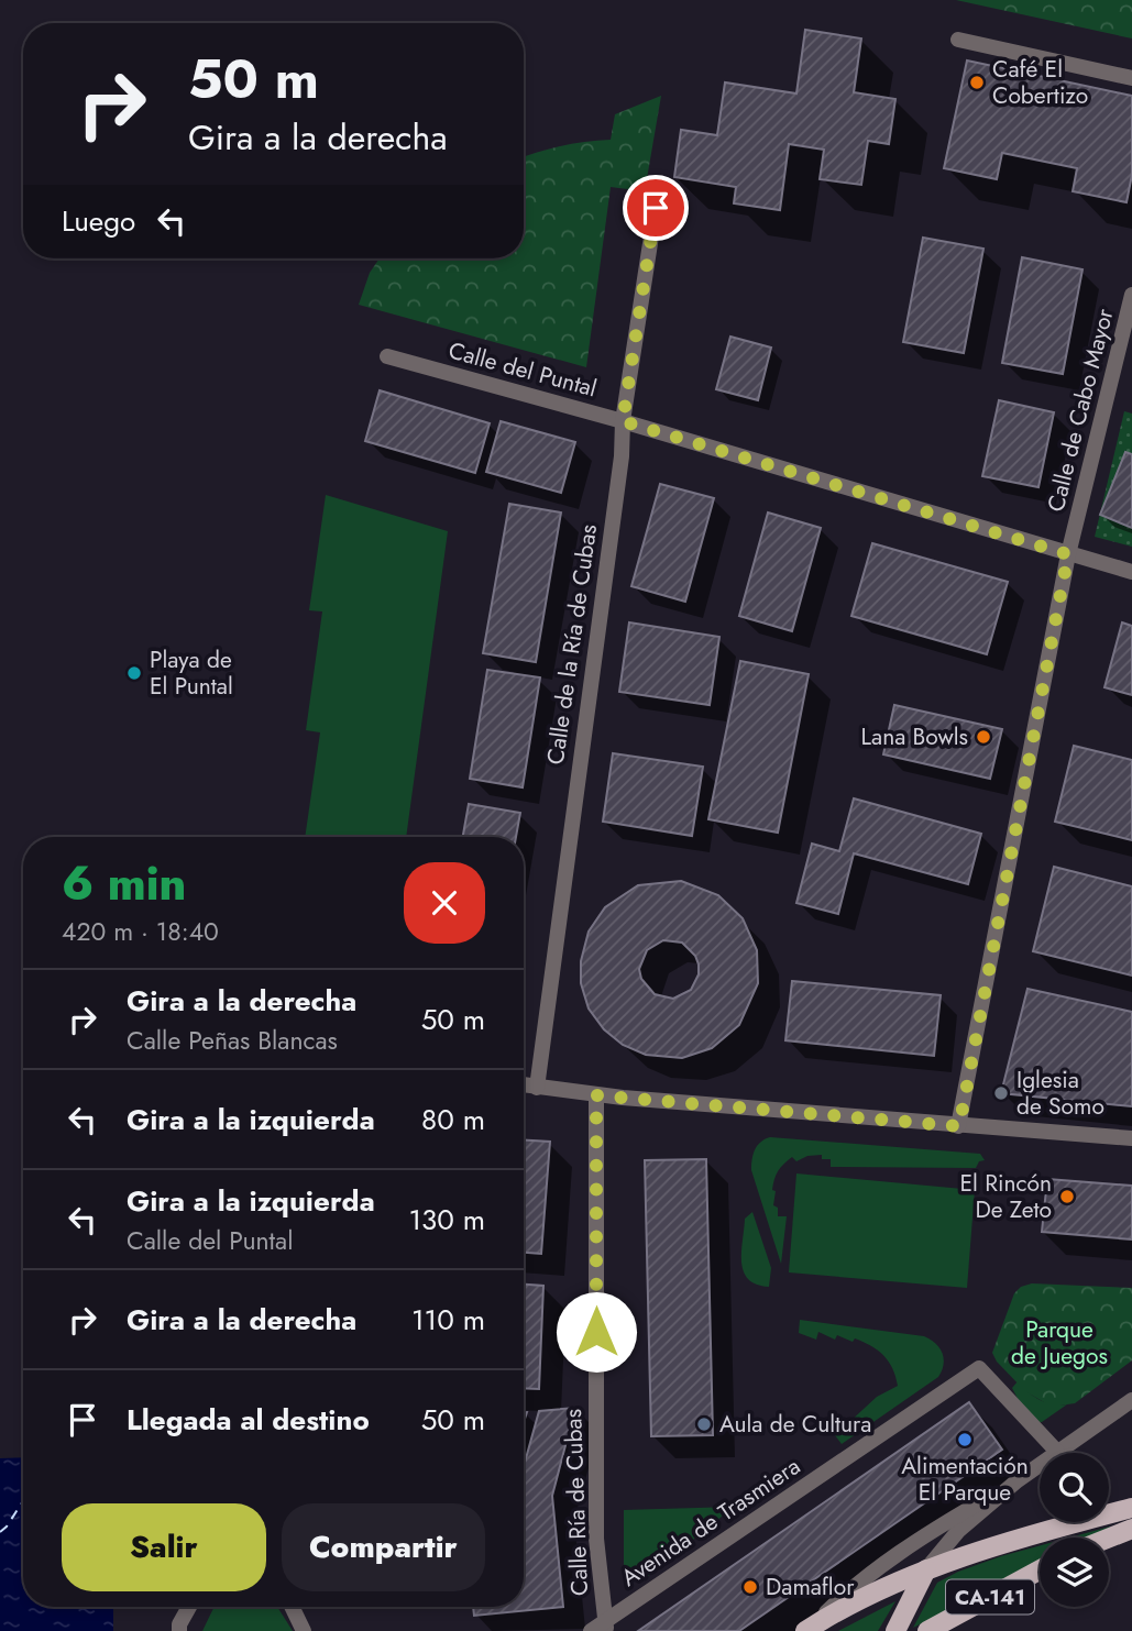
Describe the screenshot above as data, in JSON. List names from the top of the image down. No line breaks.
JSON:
{"streets":{"main road":["CA-141"],"street":["Calle del Puntal","Calle de Cabo Mayor","Calle de la Ría de Cubas","Calle Ría de Cubas","Avenida de Trasmiera"]},"crossings":[["Calle del Puntal","Calle de Cabo Mayor"],["Calle del Puntal","Calle de la Ría de Cubas"],["Calle Ría de Cubas","Avenida de Trasmiera"]],"parks":["Parque de Juegos"],"places":["Café El Cobertizo","Playa de El Puntal","Lana Bowls","Iglesia de Somo","El Rincón De Zeto","Aula de Cultura","Alimentación El Parque","Damaflor"],"page":{"turn":["50 m","Gira a la derecha"],"then":"Luego","heading":["6 min","420 m · 18:40"],"list":[{"name":"Gira a la derecha","note":"Calle Peñas Blancas","value":"50 m"},{"name":"Gira a la izquierda","value":"80 m"},{"name":"Gira a la izquierda","note":"Calle del Puntal","value":"130 m"},{"name":"Gira a la derecha","value":"110 m"},{"name":"Llegada al destino","value":"50 m"}],"buttons":["Salir","Compartir"]}}
